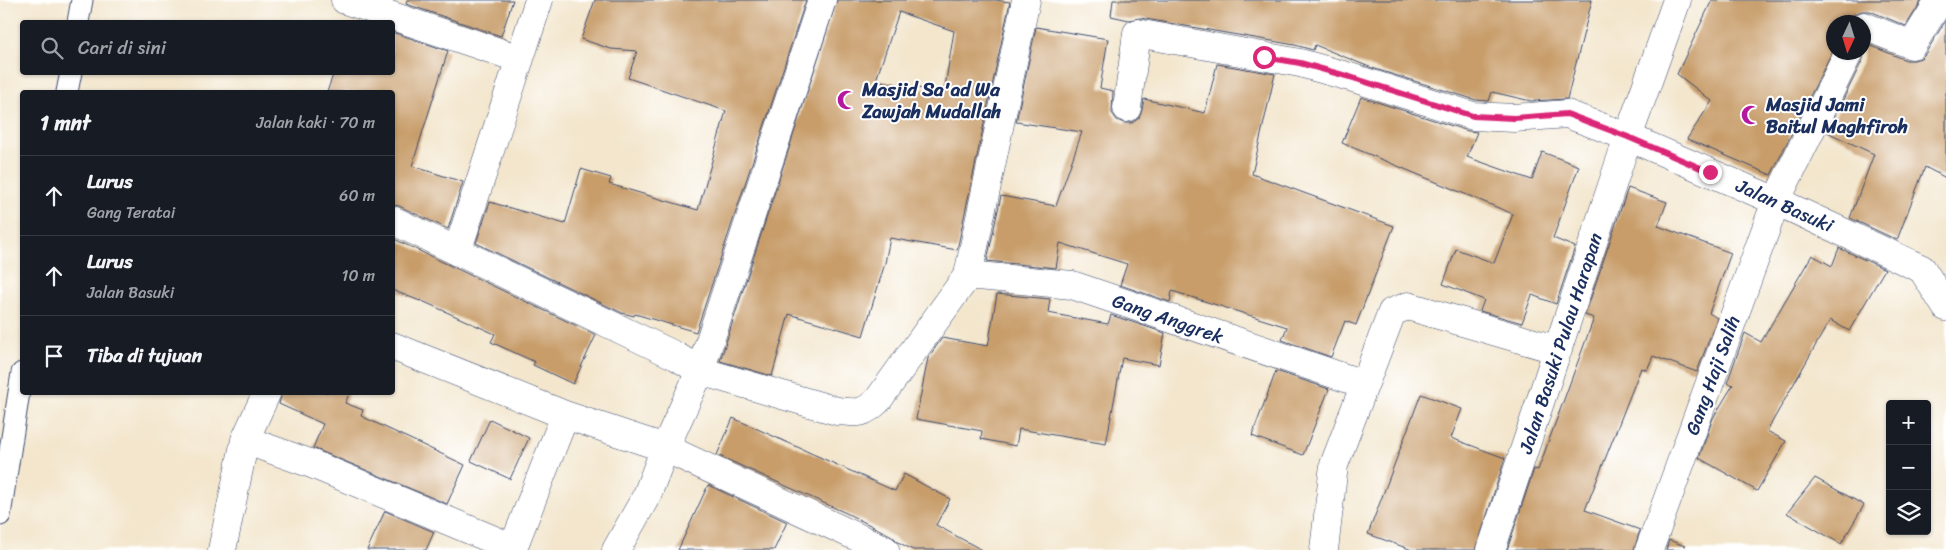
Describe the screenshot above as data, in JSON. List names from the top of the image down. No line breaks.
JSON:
{"streets":{"street":["Jalan Basuki","Gang Anggrek","Jalan Basuki Pulau Harapan","Gang Haji Salih"]},"crossings":[["Jalan Basuki","Jalan Basuki Pulau Harapan"],["Jalan Basuki","Gang Haji Salih"]],"places":{"mosque":["Masjid Sa'ad Wa Zawjah Mudallah","Masjid Jami Baitul Maghfiroh"]},"north":"bottom","page":{"search":"Cari di sini","heading":["1 mnt","Jalan kaki · 70 m"],"list":[["Lurus","Gang Teratai","60 m"],["Lurus","Jalan Basuki","10 m"],"Tiba di tujuan"],"map_buttons":["+","−"]}}
